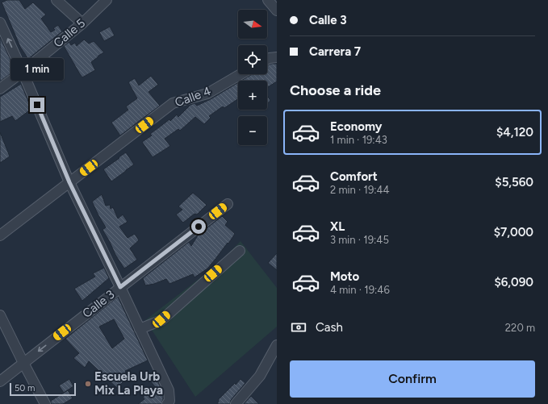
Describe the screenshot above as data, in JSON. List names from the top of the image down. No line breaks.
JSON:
{"streets":{"street":["Calle 5","Calle 4","Calle 3"]},"one_way":["Calle 3"],"places":["Escuela Urb Mix La Playa"],"scale_bar":"50 m","north":"right","page":{"banner":["Calle 3","Carrera 7"],"map_buttons":["+","−"],"bubble":"1 min","heading":"Choose a ride","list":[{"name":"Economy","note":"1 min · 19:43","value":"$4,120"},{"name":"Comfort","note":"2 min · 19:44","value":"$5,560"},{"name":"XL","note":"3 min · 19:45","value":"$7,000"},{"name":"Moto","note":"4 min · 19:46","value":"$6,090"}],"pay":["Cash","220 m"],"buttons":"Confirm","scale":"50 m"}}
